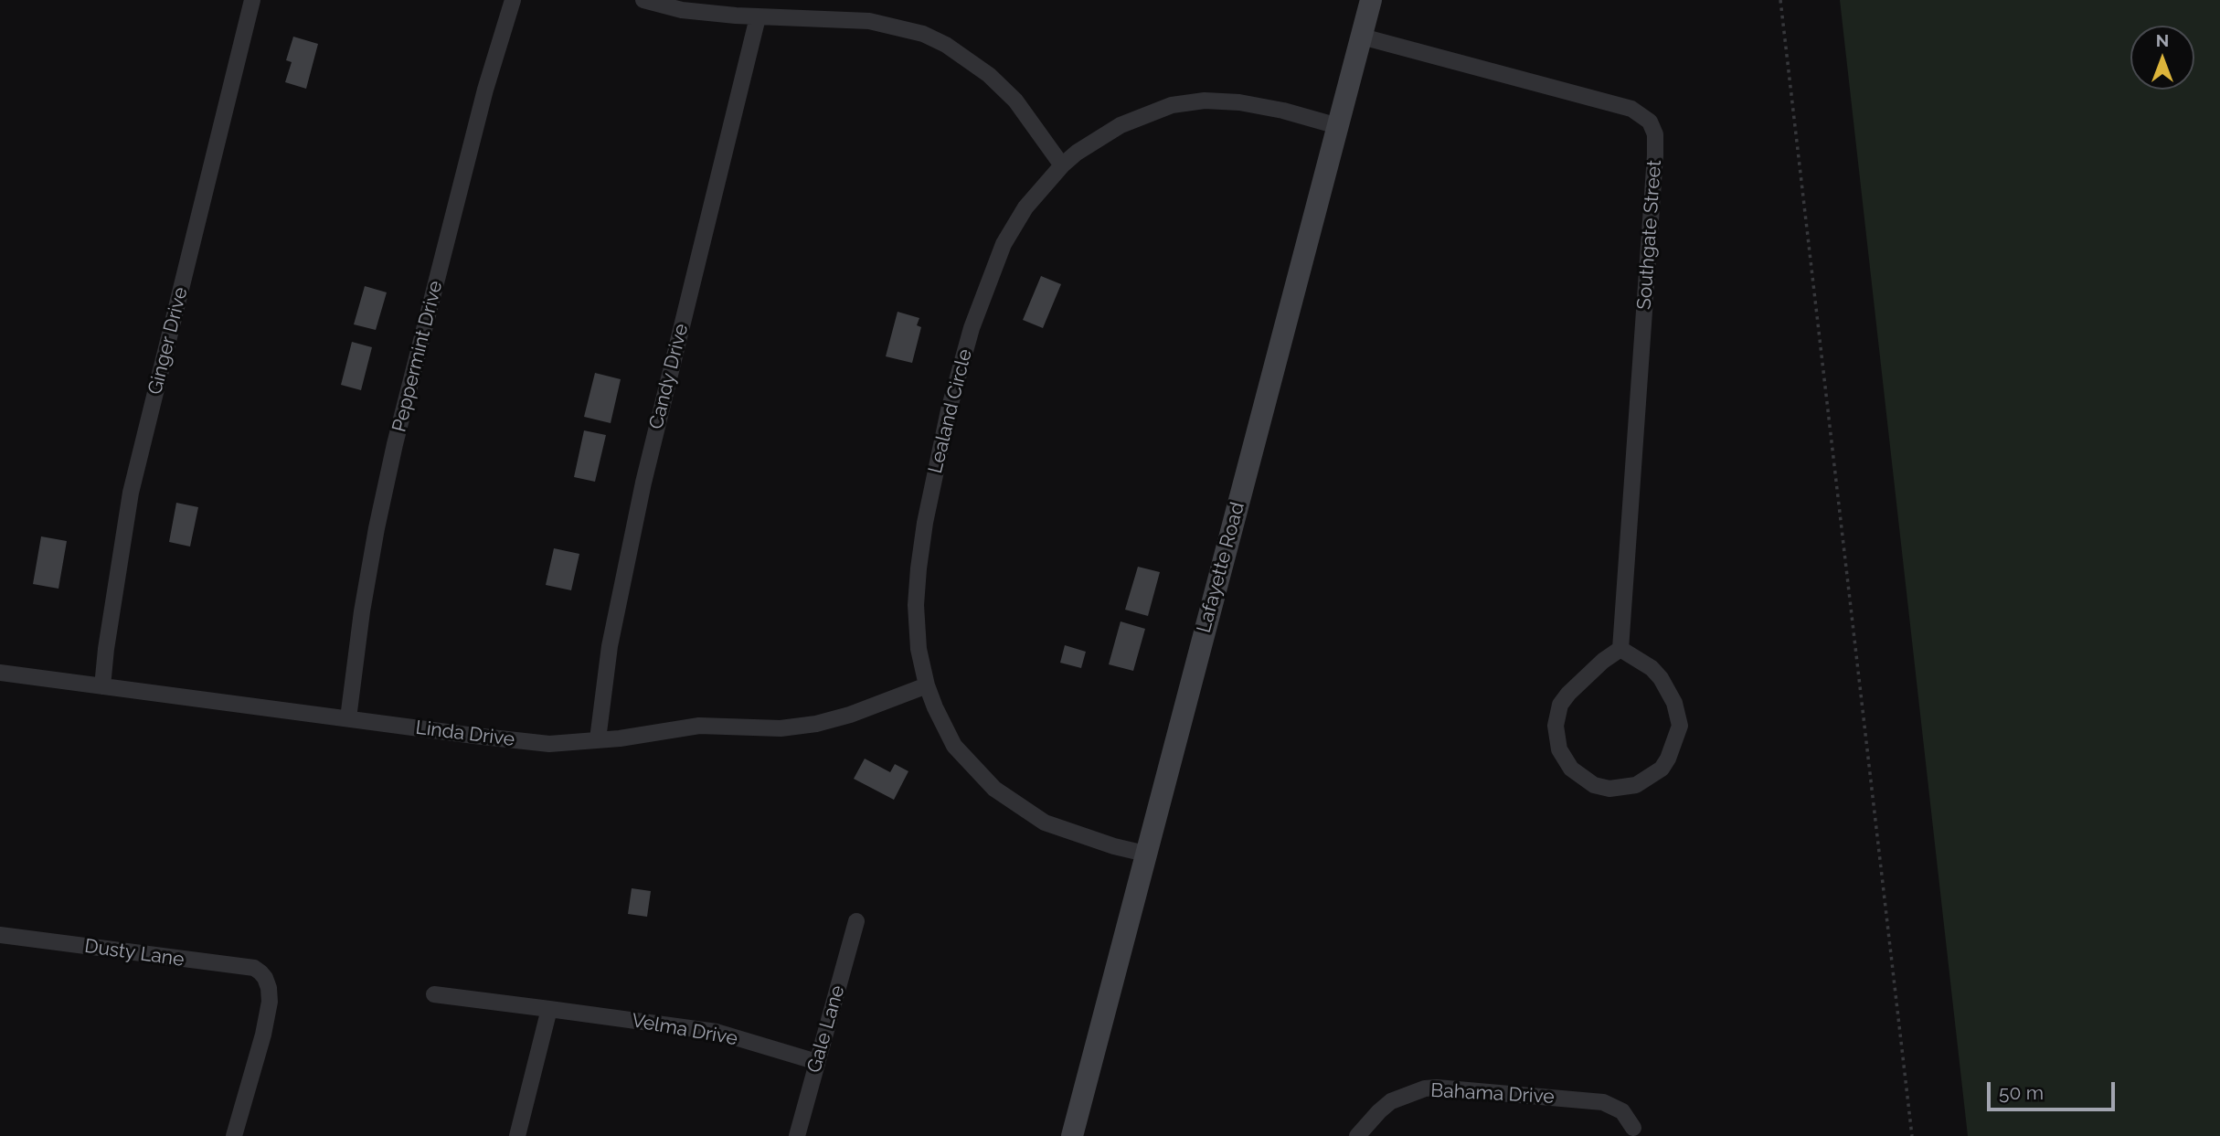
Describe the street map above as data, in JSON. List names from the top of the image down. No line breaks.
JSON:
{"streets":{"main road":["Lafayette Road"],"street":["Southgate Street","Ginger Drive","Peppermint Drive","Candy Drive","Lealand Circle","Linda Drive","Dusty Lane","Gale Lane","Velma Drive","Bahama Drive"]},"crossings":[["Southgate Street","Lafayette Road"],["Ginger Drive","Linda Drive"],["Peppermint Drive","Linda Drive"],["Candy Drive","Linda Drive"],["Lealand Circle","Lafayette Road"],["Lealand Circle","Linda Drive"],["Gale Lane","Velma Drive"]],"scale_bar":"50 m","north":"top"}
